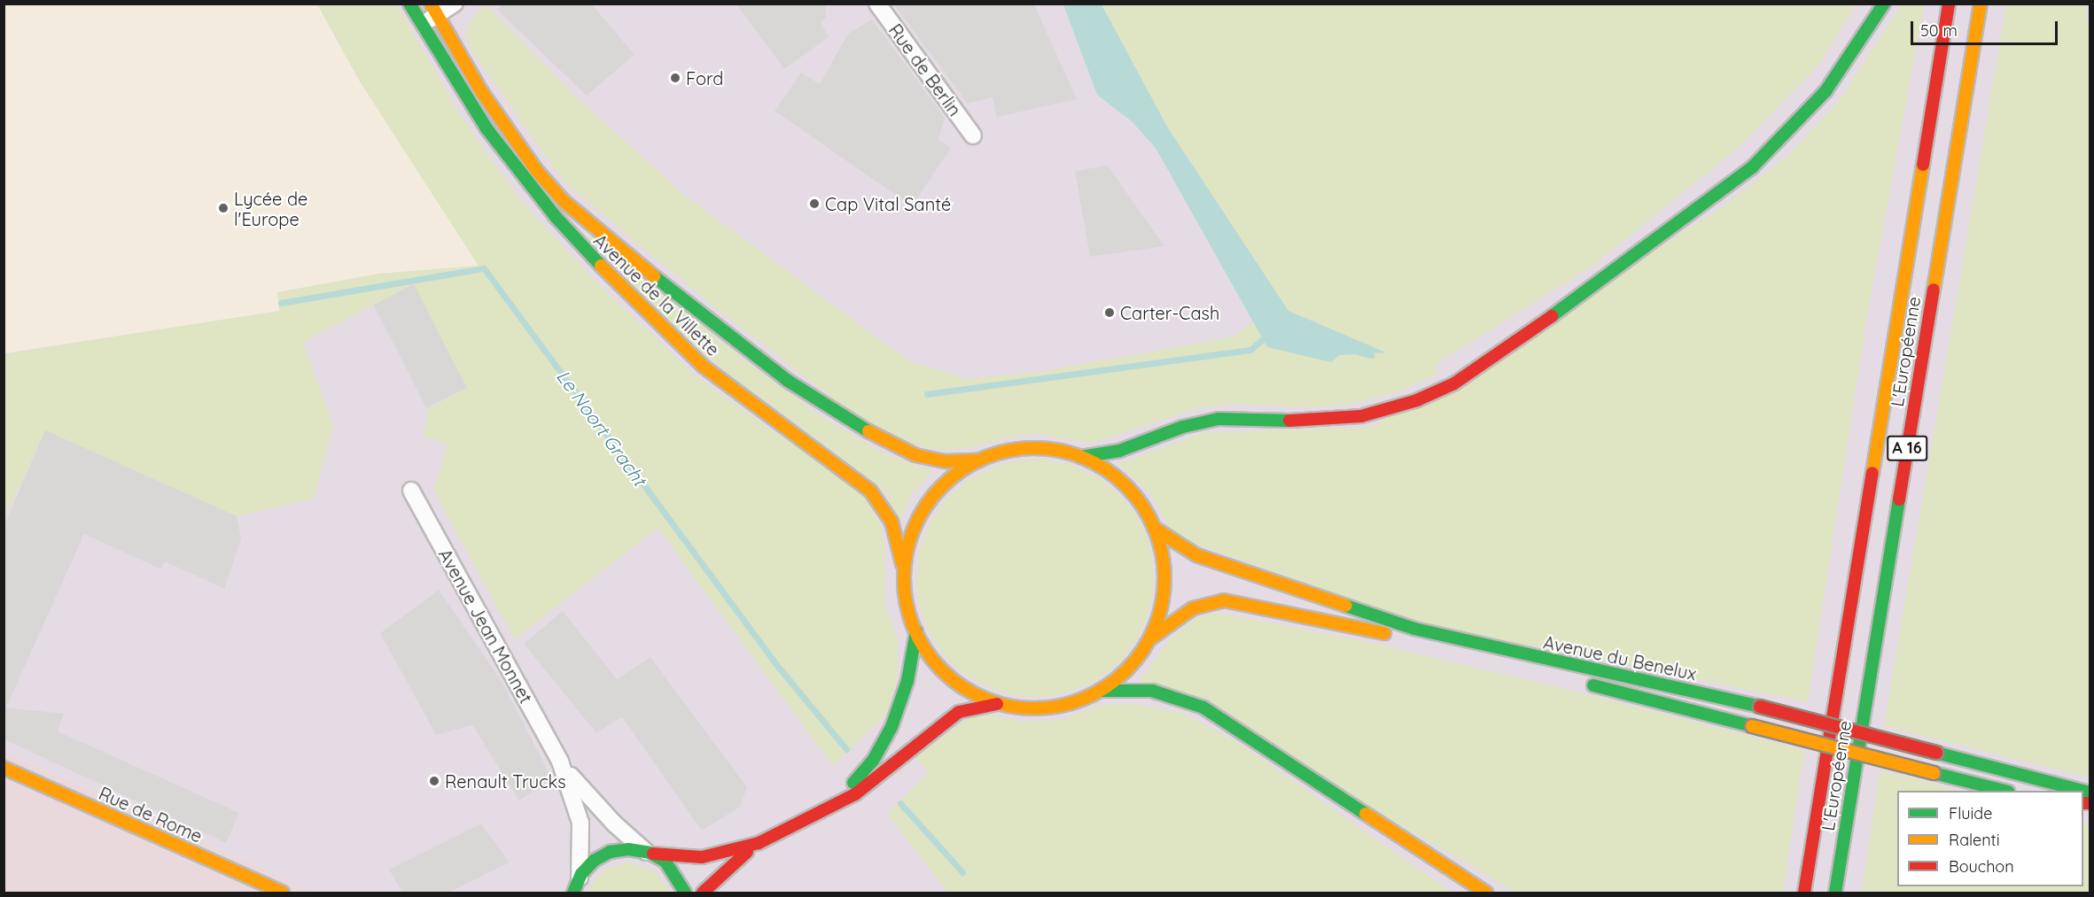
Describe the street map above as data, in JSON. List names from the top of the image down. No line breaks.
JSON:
{"streets":{"main road":["Avenue de la Villette","L'Européenne","A 16","Avenue du Benelux","Rue de Rome"],"street":["Rue de Berlin","Avenue Jean Monnet"]},"water":["Le Noort Gracht"],"places":["Ford","Cap Vital Santé","Lycée de l'Europe","Carter-Cash","Renault Trucks"],"legend":["Fluide","Ralenti","Bouchon"],"scale_bar":"50 m"}
